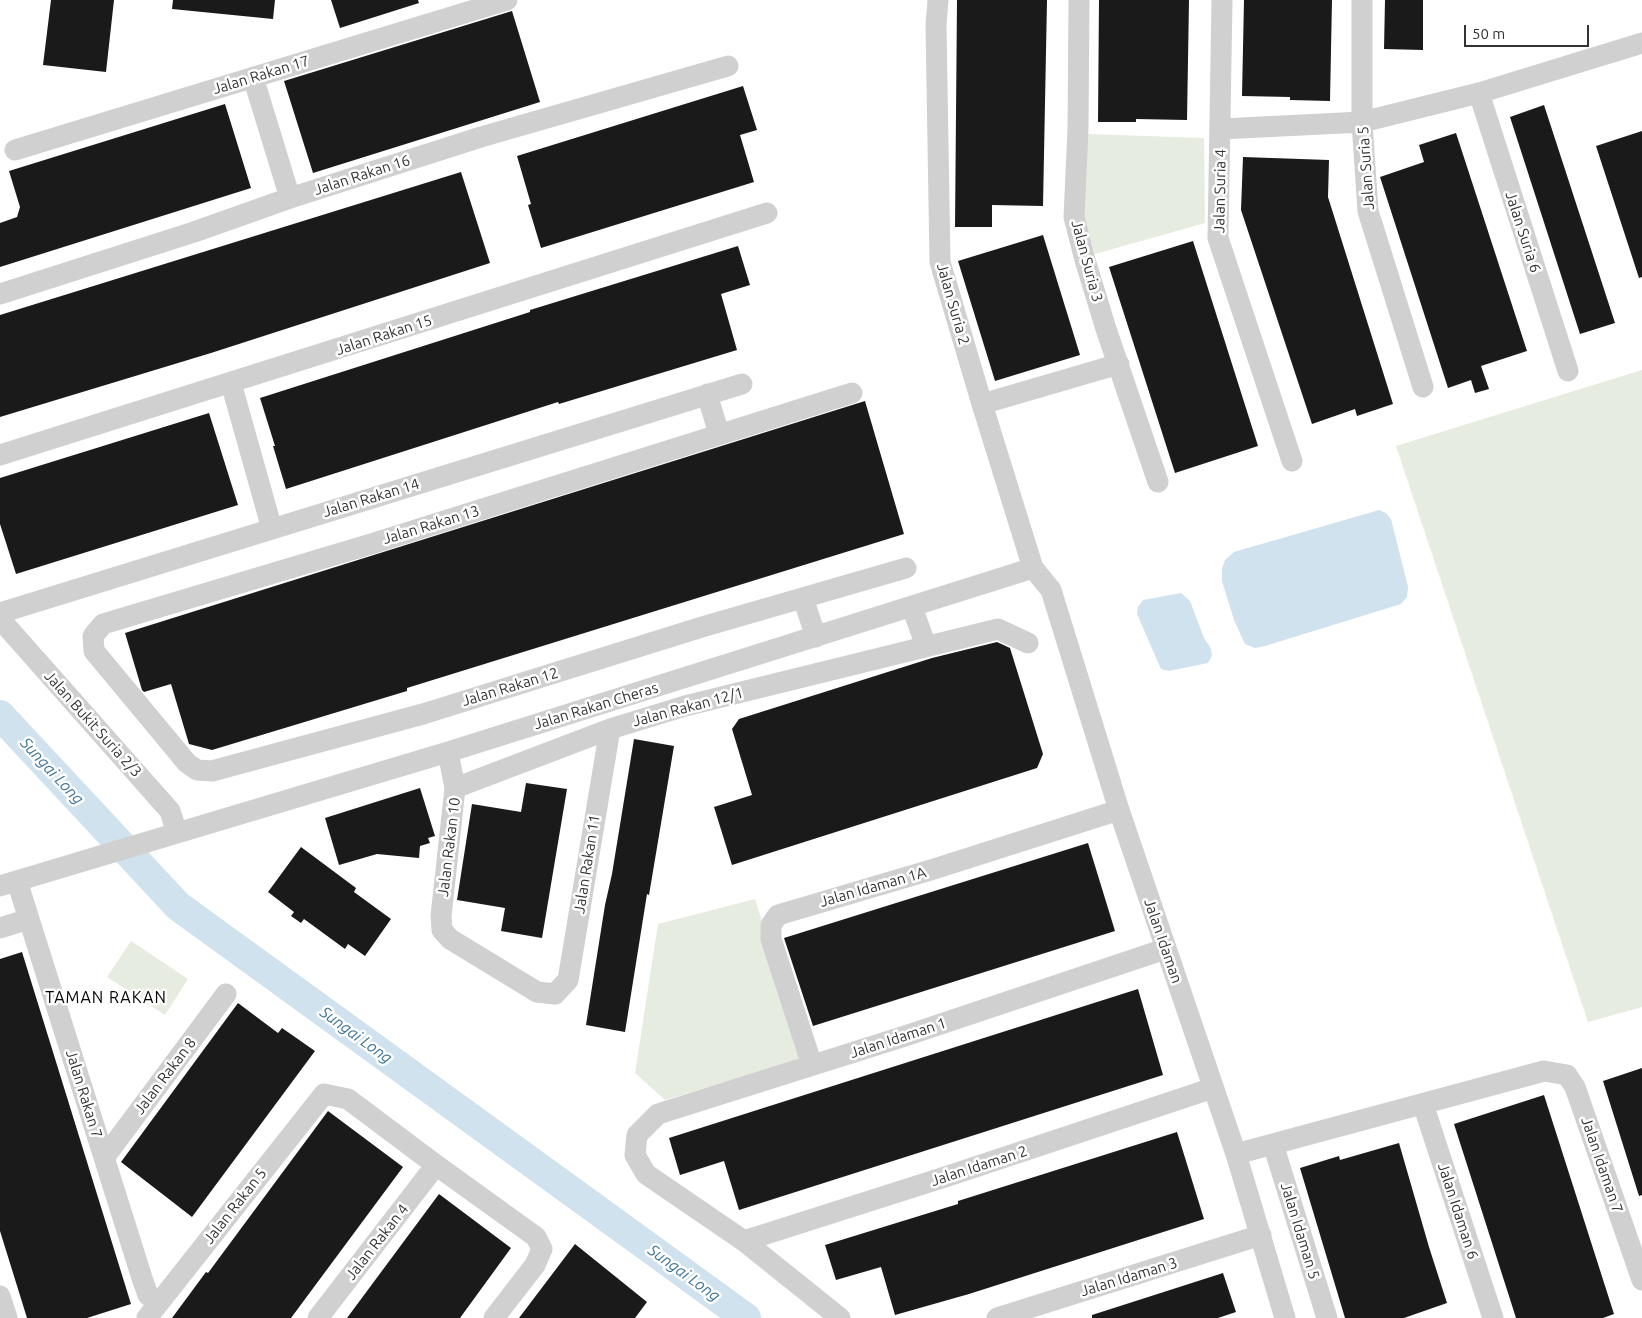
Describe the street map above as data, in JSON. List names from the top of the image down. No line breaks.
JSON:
{"streets":{"street":["Jalan Rakan 17","Jalan Suria 5","Jalan Rakan 16","Jalan Suria 4","Jalan Suria 6","Jalan Suria 3","Jalan Suria 2","Jalan Rakan 15","Jalan Rakan 14","Jalan Rakan 13","Jalan Rakan 12","Jalan Rakan Cheras","Jalan Rakan 12/1","Jalan Bukit Suria 2/3","Jalan Rakan 10","Jalan Rakan 11","Jalan Idaman 1A","Jalan Idaman","Jalan Idaman 1","Jalan Rakan 8","Jalan Rakan 7","Jalan Idaman 7","Jalan Idaman 2","Jalan Rakan 5","Jalan Idaman 6","Jalan Idaman 5","Jalan Rakan 4","Jalan Idaman 3"]},"crossings":[["Jalan Suria 2","Jalan Rakan Cheras"],["Jalan Suria 2","Jalan Idaman"],["Jalan Rakan 13","Jalan Rakan 12"],["Jalan Rakan Cheras","Jalan Bukit Suria 2/3"],["Jalan Rakan Cheras","Jalan Rakan 10"],["Jalan Rakan Cheras","Jalan Idaman"],["Jalan Rakan Cheras","Jalan Rakan 7"],["Jalan Rakan 12/1","Jalan Rakan 10"],["Jalan Rakan 12/1","Jalan Rakan 11"],["Jalan Rakan 10","Jalan Rakan 11"],["Jalan Idaman 1A","Jalan Idaman"],["Jalan Idaman 1A","Jalan Idaman 1"],["Jalan Idaman","Jalan Idaman 1"],["Jalan Idaman","Jalan Idaman 2"],["Jalan Idaman","Jalan Idaman 3"],["Jalan Idaman 1","Jalan Idaman 2"],["Jalan Rakan 8","Jalan Rakan 7"],["Jalan Rakan 7","Jalan Rakan 5"],["Jalan Idaman 7","Jalan Idaman 6"],["Jalan Rakan 5","Jalan Rakan 4"]],"districts":["TAMAN RAKAN"],"water":["Sungai Long"],"scale_bar":"50 m"}
